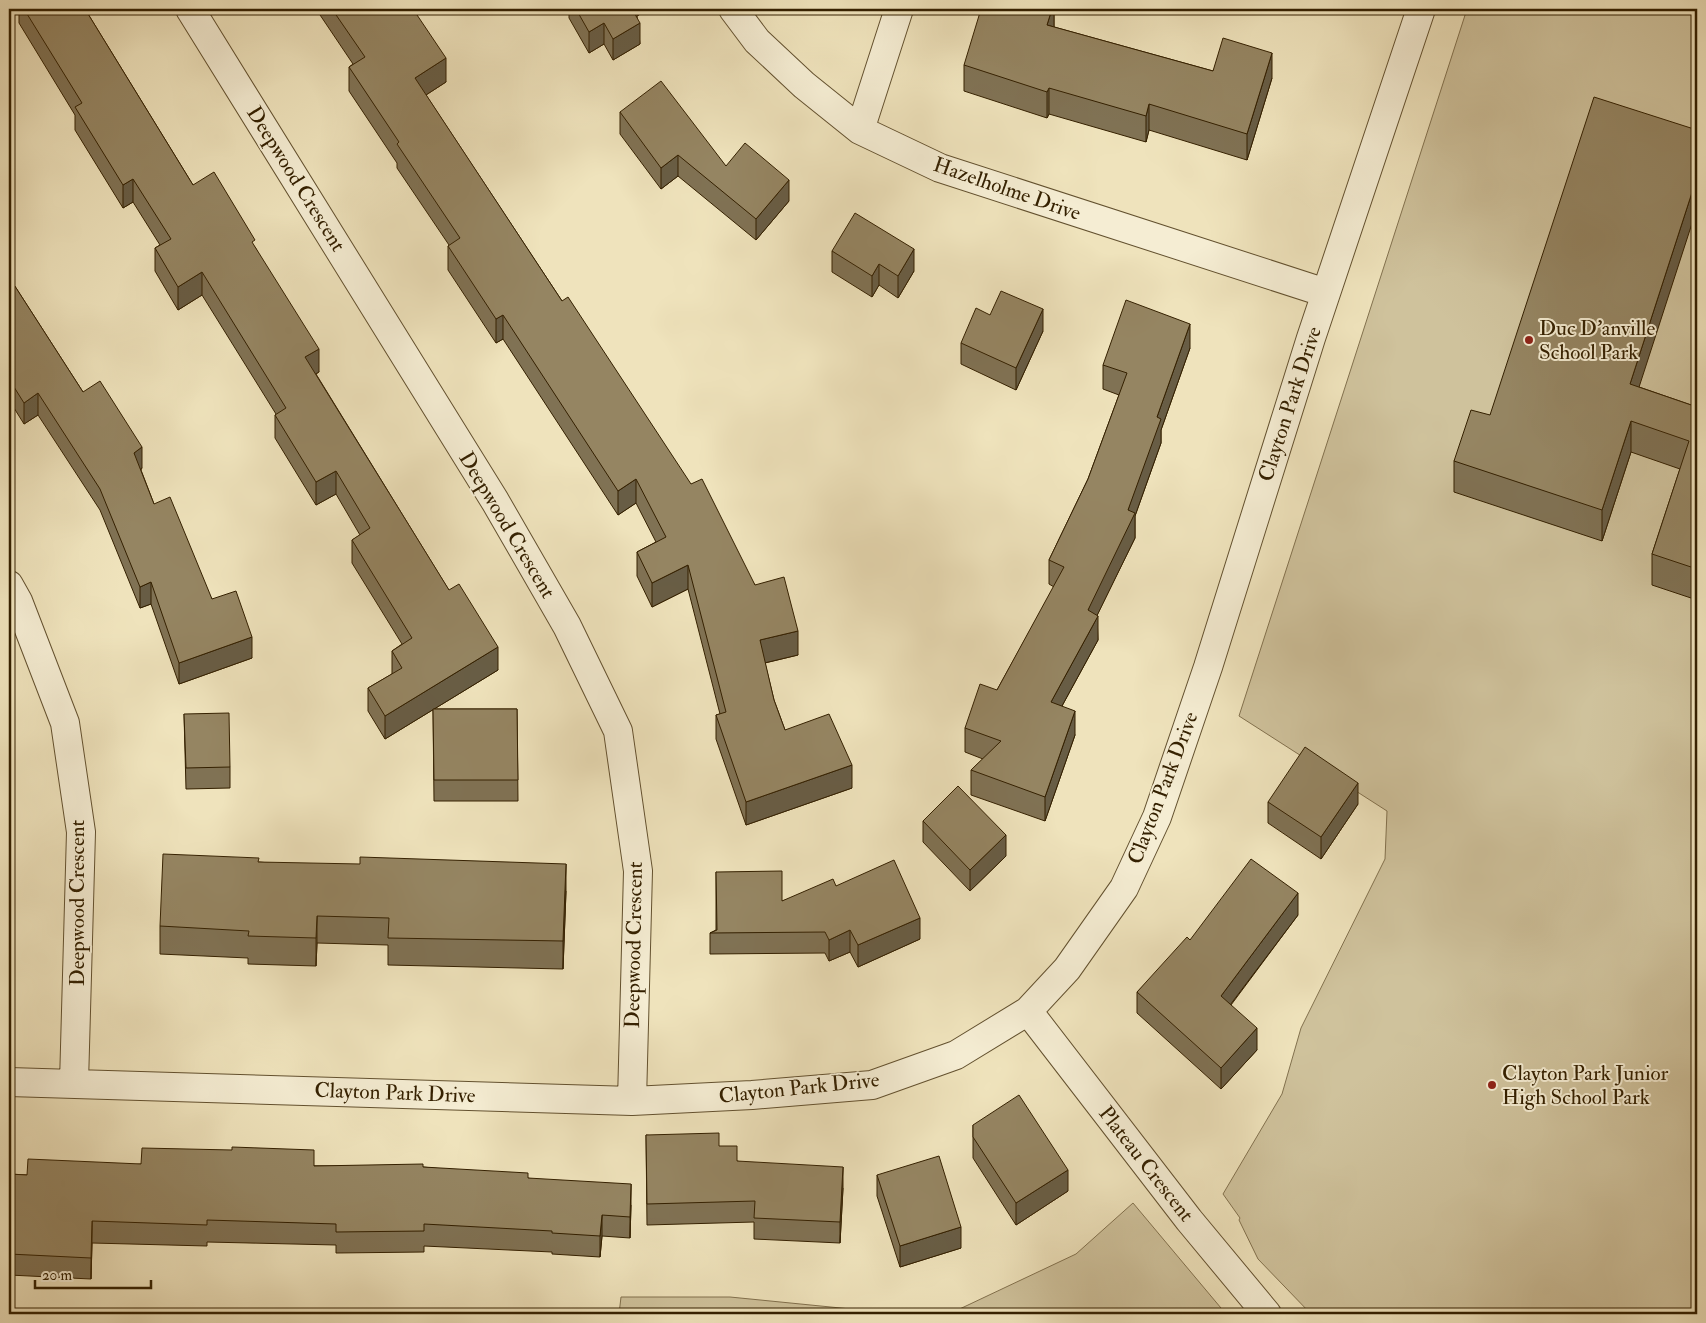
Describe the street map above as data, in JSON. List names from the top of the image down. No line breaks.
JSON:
{"streets":{"street":["Deepwood Crescent","Hazelholme Drive","Clayton Park Drive","Plateau Crescent"]},"crossings":[["Deepwood Crescent","Clayton Park Drive"],["Hazelholme Drive","Clayton Park Drive"],["Clayton Park Drive","Plateau Crescent"]],"places":["Duc D'anville School Park","Clayton Park Junior High School Park"],"scale_bar":"20 m"}
